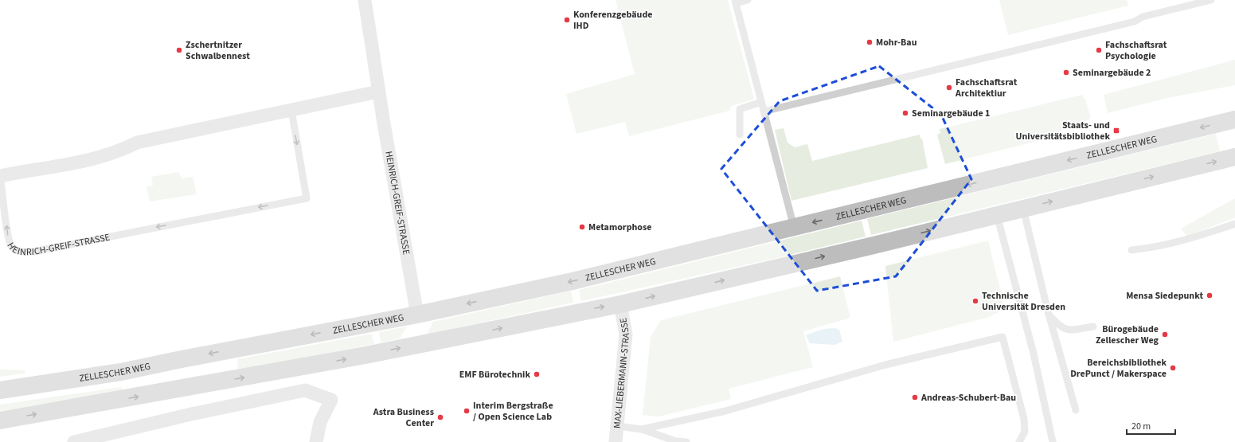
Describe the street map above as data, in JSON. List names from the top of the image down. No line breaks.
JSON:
{"streets":{"main road":["ZELLESCHER WEG"],"street":["HEINRICH-GREIF-STRASSE","MAX-LIEBERMANN-STRASSE"]},"crossings":[["ZELLESCHER WEG","HEINRICH-GREIF-STRASSE"]],"places":{"other":["Konferenzgebäude IHD","Mohr-Bau","Zschertnitzer Schwalbennest","Fachschaftsrat Psychologie","Seminargebäude 2","Fachschaftsrat Architektiur","Seminargebäude 1","Metamorphose","Mensa Siedepunkt","Technische Universität Dresden","Bürogebäude Zellescher Weg","Bereichsbibliothek DrePunct / Makerspace","EMF Bürotechnik","Andreas-Schubert-Bau","Interim Bergstraße / Open Science Lab","Astra Business Center"],"transit":["Staats- und Universitätsbibliothek"]},"scale_bar":"20 m"}
